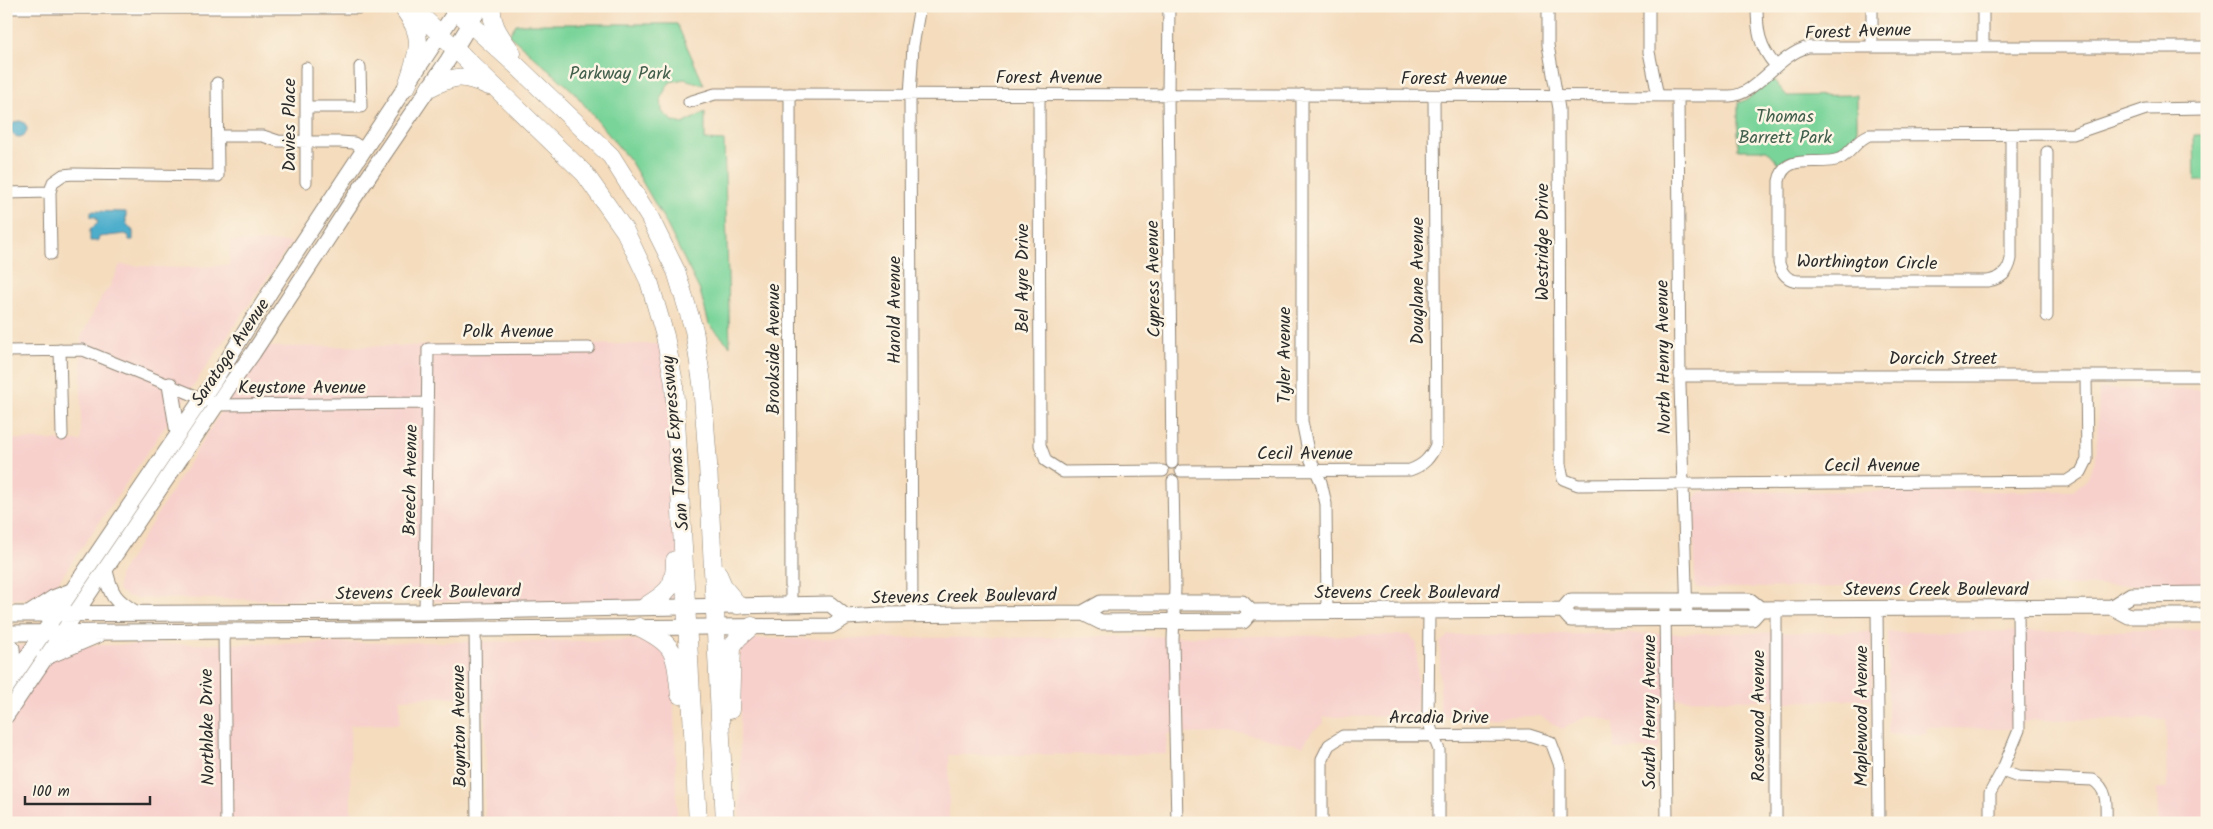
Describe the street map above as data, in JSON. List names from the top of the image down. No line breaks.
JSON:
{"streets":{"highway":["San Tomas Expressway"],"main road":["Saratoga Avenue","Stevens Creek Boulevard"],"street":["Forest Avenue","Davies Place","Westridge Drive","Worthington Circle","Bel Ayre Drive","Cypress Avenue","Douglane Avenue","Harold Avenue","Polk Avenue","Brookside Avenue","Tyler Avenue","North Henry Avenue","Dorcich Street","Keystone Avenue","Cecil Avenue","Breech Avenue","South Henry Avenue","Rosewood Avenue","Maplewood Avenue","Arcadia Drive","Boynton Avenue","Northlake Drive"]},"crossings":[["Forest Avenue","Westridge Drive"],["Forest Avenue","Bel Ayre Drive"],["Forest Avenue","Cypress Avenue"],["Forest Avenue","Douglane Avenue"],["Forest Avenue","Harold Avenue"],["Forest Avenue","Brookside Avenue"],["Forest Avenue","Tyler Avenue"],["Forest Avenue","North Henry Avenue"],["Westridge Drive","Cecil Avenue"],["Bel Ayre Drive","Cypress Avenue"],["Bel Ayre Drive","Cecil Avenue"],["Cypress Avenue","Cecil Avenue"],["Douglane Avenue","Cecil Avenue"],["Harold Avenue","Stevens Creek Boulevard"],["Polk Avenue","Breech Avenue"],["Brookside Avenue","Stevens Creek Boulevard"],["Saratoga Avenue","Keystone Avenue"],["Saratoga Avenue","San Tomas Expressway"],["Saratoga Avenue","Stevens Creek Boulevard"],["Tyler Avenue","Cecil Avenue"],["Tyler Avenue","Stevens Creek Boulevard"],["North Henry Avenue","Dorcich Street"],["North Henry Avenue","Cecil Avenue"],["North Henry Avenue","Stevens Creek Boulevard"],["Dorcich Street","Cecil Avenue"],["Keystone Avenue","Breech Avenue"],["San Tomas Expressway","Stevens Creek Boulevard"],["Breech Avenue","Stevens Creek Boulevard"],["Stevens Creek Boulevard","South Henry Avenue"],["Stevens Creek Boulevard","Rosewood Avenue"],["Stevens Creek Boulevard","Maplewood Avenue"],["Stevens Creek Boulevard","Boynton Avenue"],["Stevens Creek Boulevard","Northlake Drive"]],"parks":["Parkway Park","Thomas Barrett Park"],"scale_bar":"100 m"}
